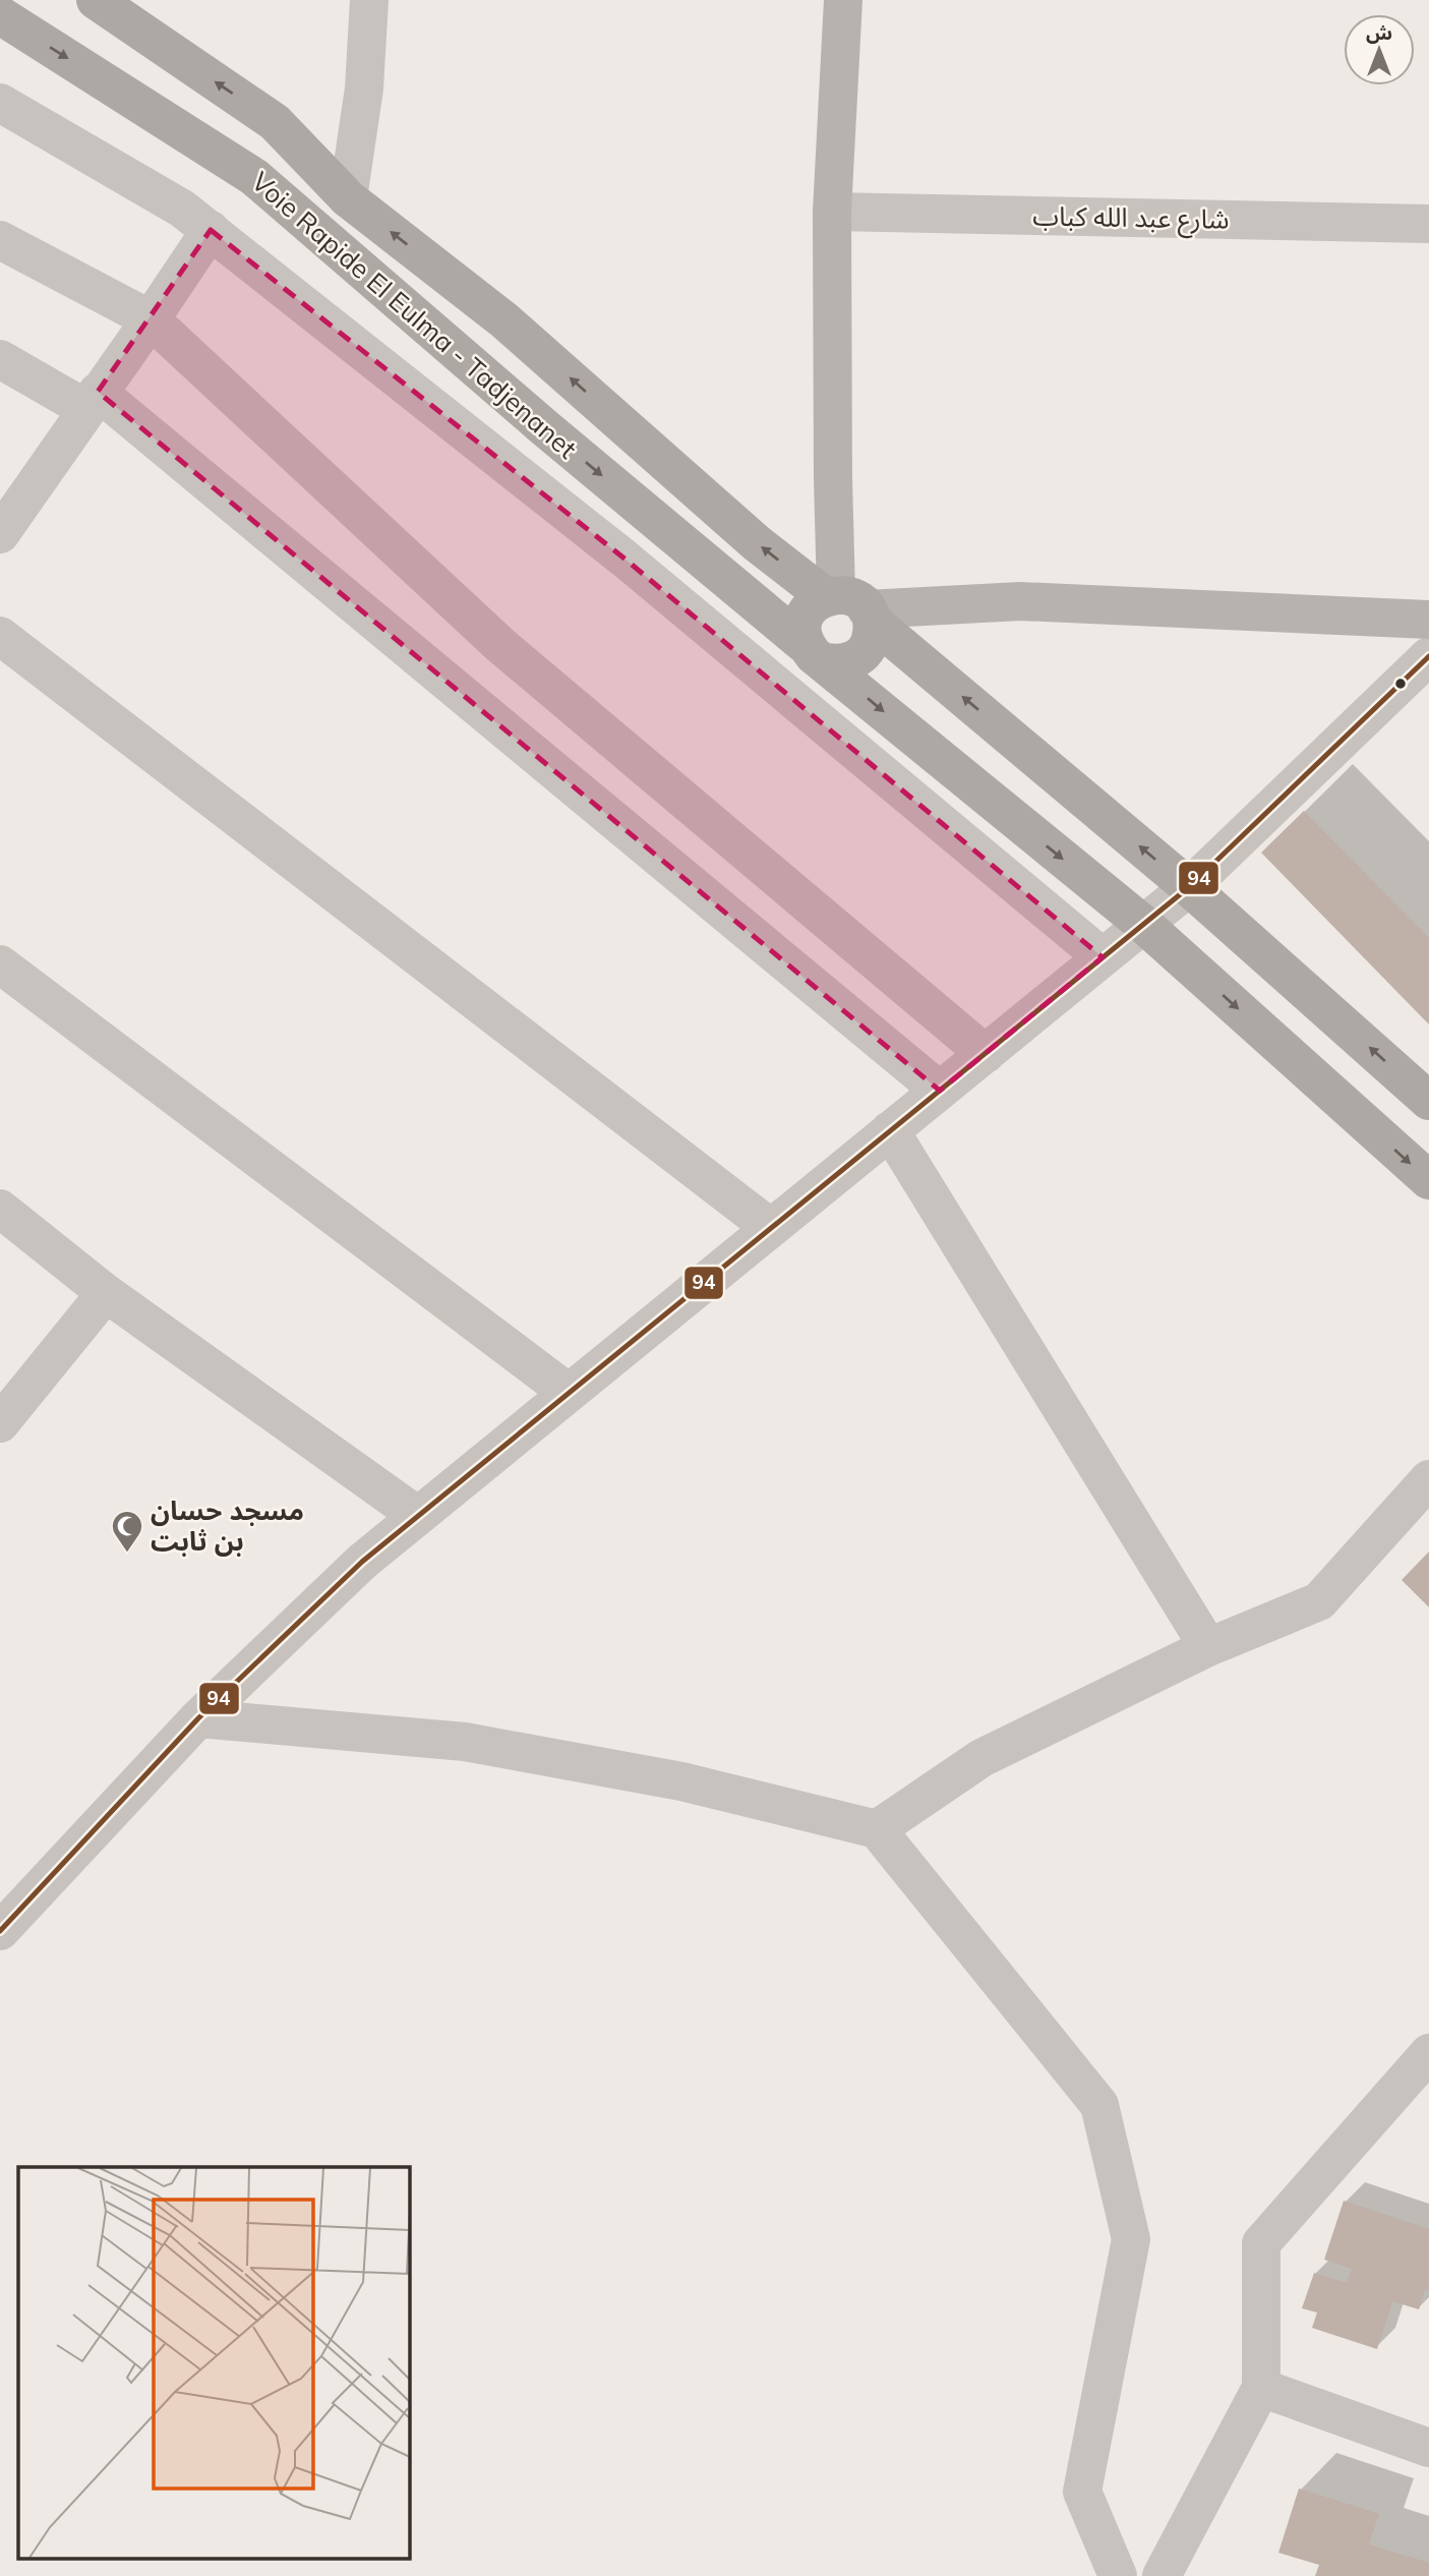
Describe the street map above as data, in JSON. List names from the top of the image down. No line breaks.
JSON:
{"streets":{"highway":["Voie Rapide El Eulma - Tadjenanet"],"street":["شارع عبد الله كباب"]},"places":{"mosque":["مسجد حسان بن ثابت"]},"lines":["transit line 94"],"north":"top"}
